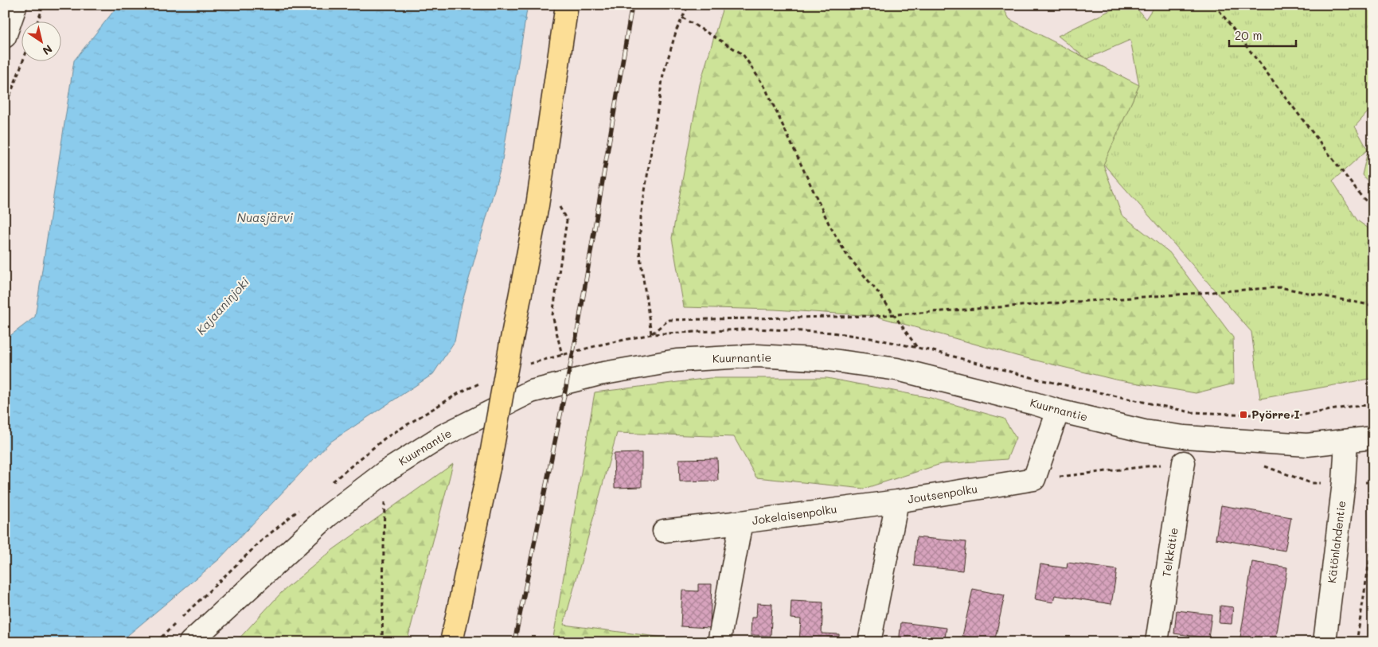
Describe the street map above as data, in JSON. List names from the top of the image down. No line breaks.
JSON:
{"streets":{"street":["Kuurnantie","Joutsenpolku","Jokelaisenpolku","Kätönlahdentie","Telkkätie"]},"crossings":[["Kuurnantie","Kätönlahdentie"],["Joutsenpolku","Jokelaisenpolku"]],"water":["Nuasjärvi","Kajaaninjoki"],"places":{"transit":["Pyörre I"]},"scale_bar":"20 m","north":"bottom right"}
